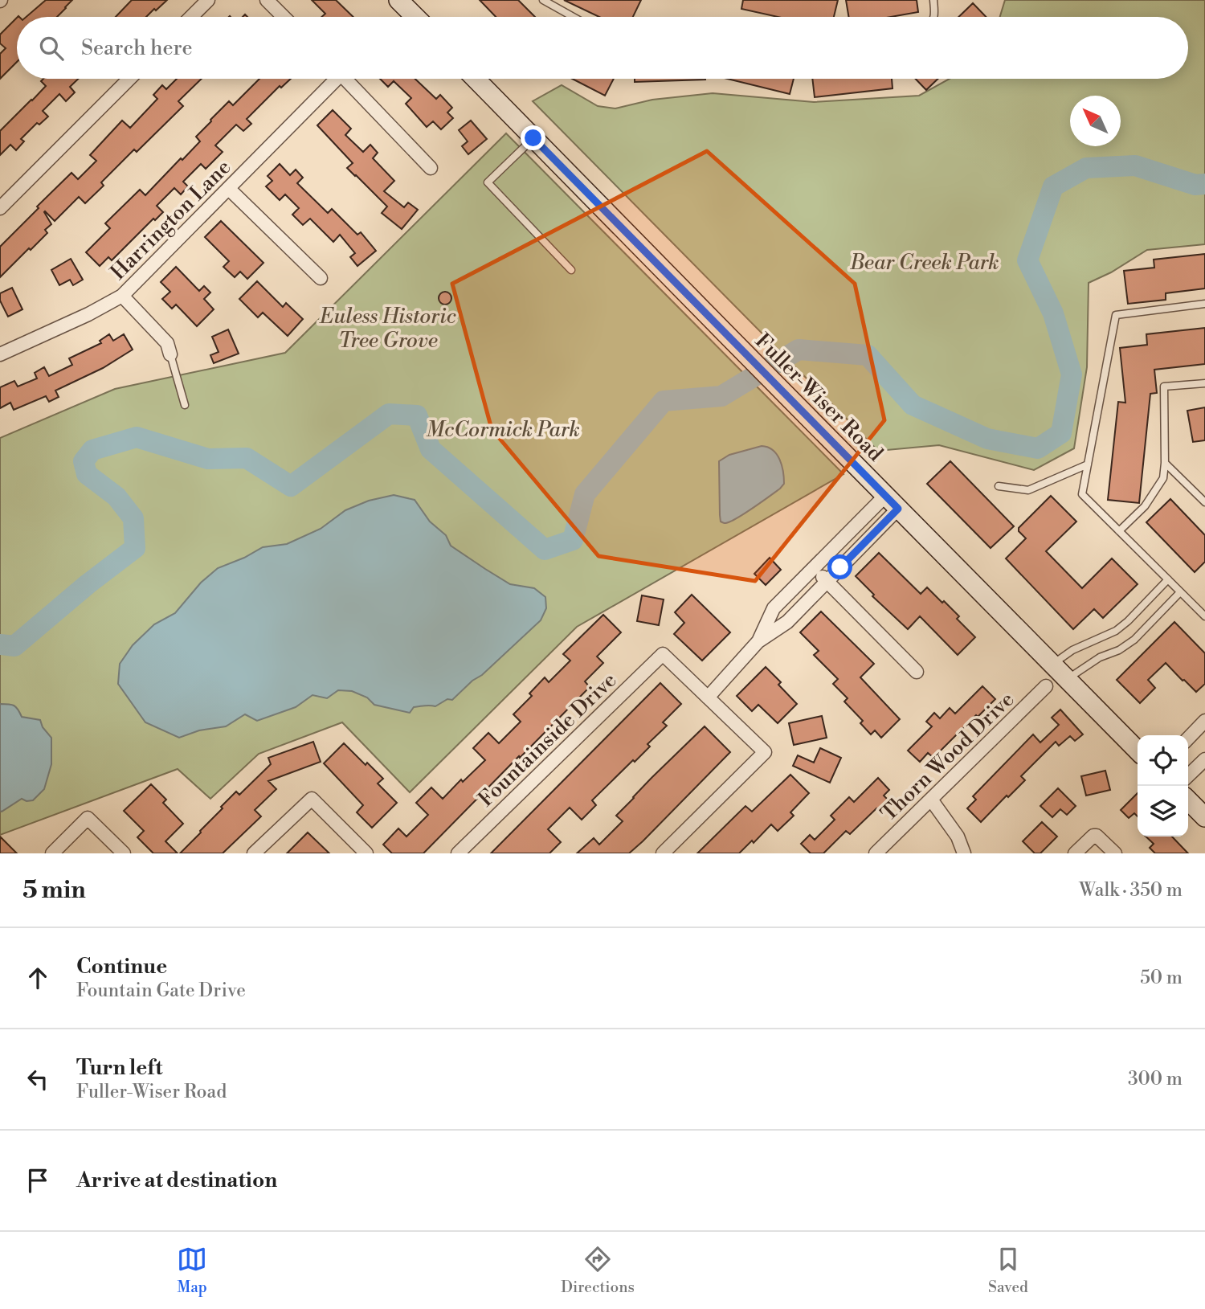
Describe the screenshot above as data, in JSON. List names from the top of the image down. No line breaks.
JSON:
{"streets":{"street":["Harrington Lane","Fuller-Wiser Road","Fountainside Drive","Thorn Wood Drive"]},"parks":["Bear Creek Park","Euless Historic Tree Grove","McCormick Park"],"north":"top left","page":{"search":"Search here","heading":["5 min","Walk · 350 m"],"list":[["Continue","Fountain Gate Drive","50 m"],["Turn left","Fuller-Wiser Road","300 m"],"Arrive at destination"],"nav":["Map","Directions","Saved"]}}
